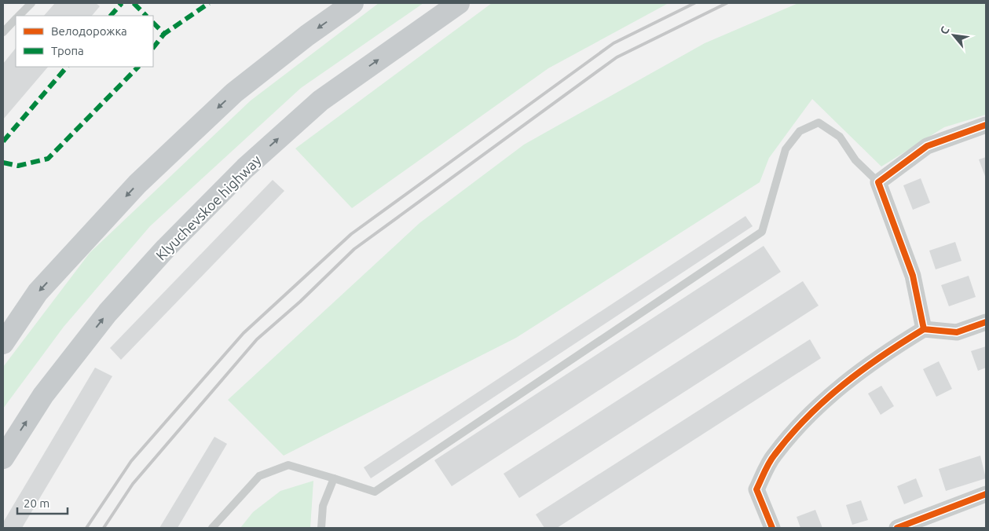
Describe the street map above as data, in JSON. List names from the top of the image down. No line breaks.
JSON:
{"streets":{"main road":["Klyuchevskoe highway"]},"legend":["Велодорожка","Тропа"],"scale_bar":"20 m","north":"top left"}
